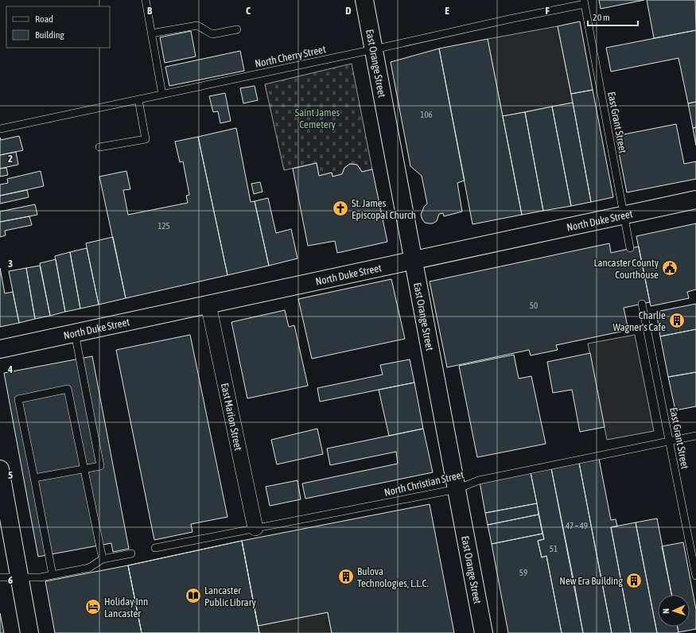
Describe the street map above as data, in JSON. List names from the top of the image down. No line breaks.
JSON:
{"streets":{"main road":["East Orange Street","North Duke Street"],"street":["East Marion Street"],"lane":["North Cherry Street","East Grant Street","North Christian Street"]},"crossings":[["North Cherry Street","East Orange Street"],["North Cherry Street","East Grant Street"],["East Orange Street","North Duke Street"],["East Orange Street","North Christian Street"],["East Grant Street","North Duke Street"],["East Grant Street","North Christian Street"],["North Duke Street","East Marion Street"],["East Marion Street","North Christian Street"]],"parks":["Saint James Cemetery"],"places":{"church":["St. James Episcopal Church"],"public building":["Lancaster County Courthouse"],"building":["Charlie Wagner's Cafe","Bulova Technologies, L.L.C.","New Era Building"],"library":["Lancaster Public Library"],"hotel":["Holiday Inn Lancaster"]},"house_numbers":["106","125","50","47 – 49","51","59"],"legend":["Road","Building"],"scale_bar":"20 m","north":"left","grid":{"columns":["B","C","D","E","F"],"rows":["2","3","4","5","6"]}}
